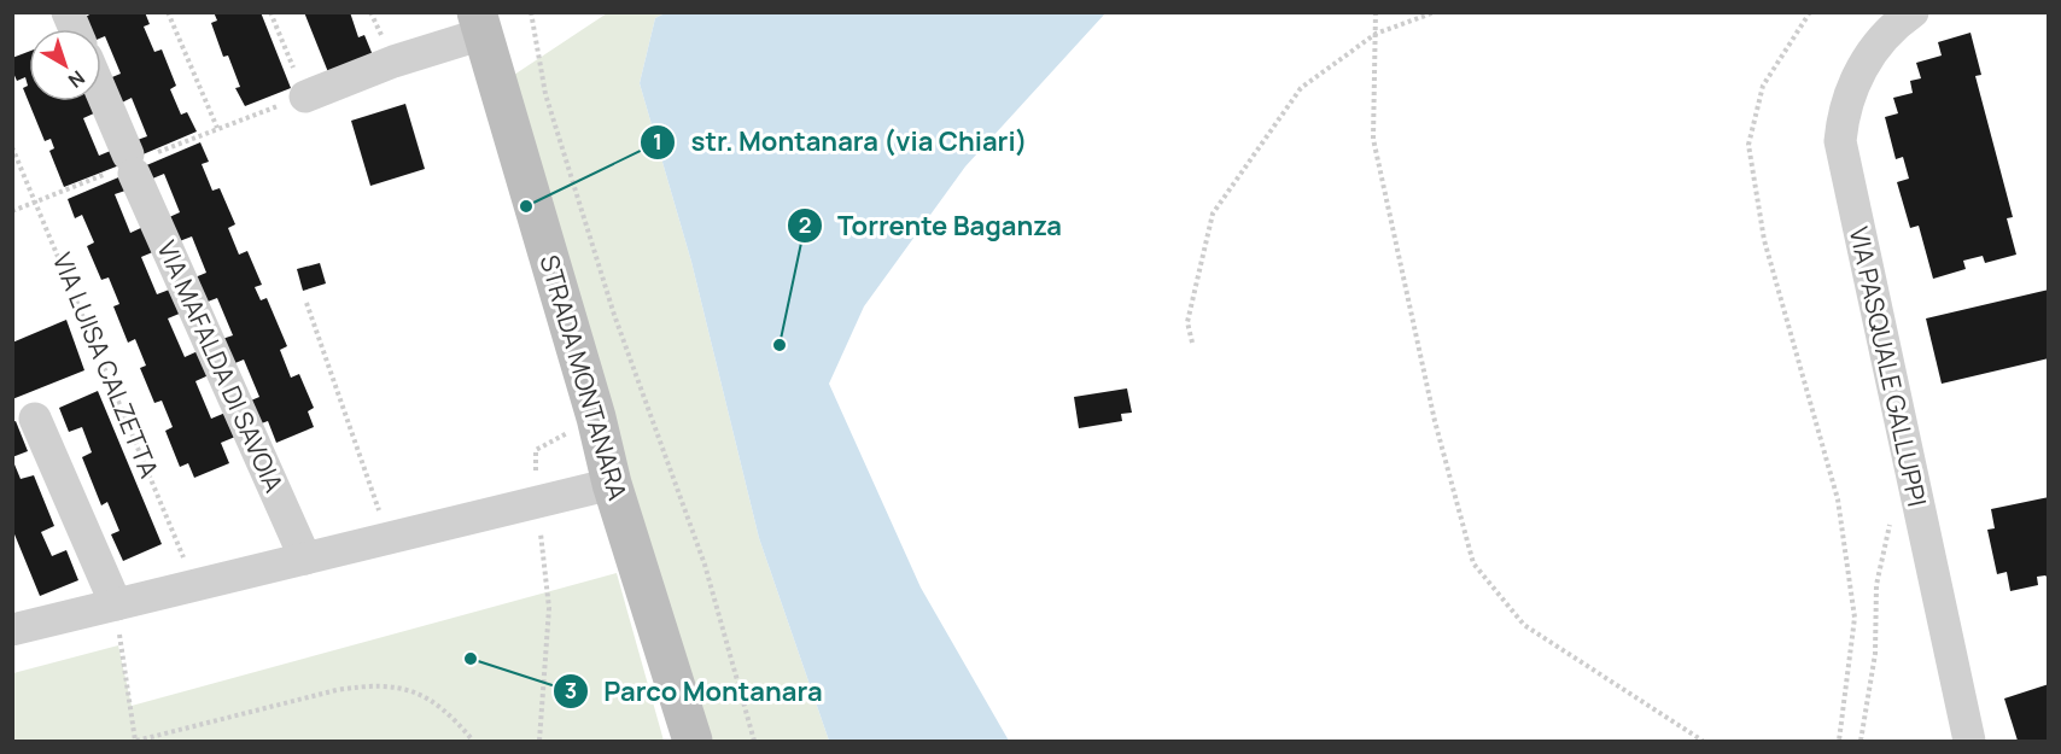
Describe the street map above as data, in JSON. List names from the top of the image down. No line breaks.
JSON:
{"streets":{"street":["VIA MAFALDA DI SAVOIA","VIA PASQUALE GALLUPPI","STRADA MONTANARA"],"path":["VIA LUISA CALZETTA"]},"places":["str. Montanara (via Chiari)","Torrente Baganza","Parco Montanara"],"north":"bottom right"}
